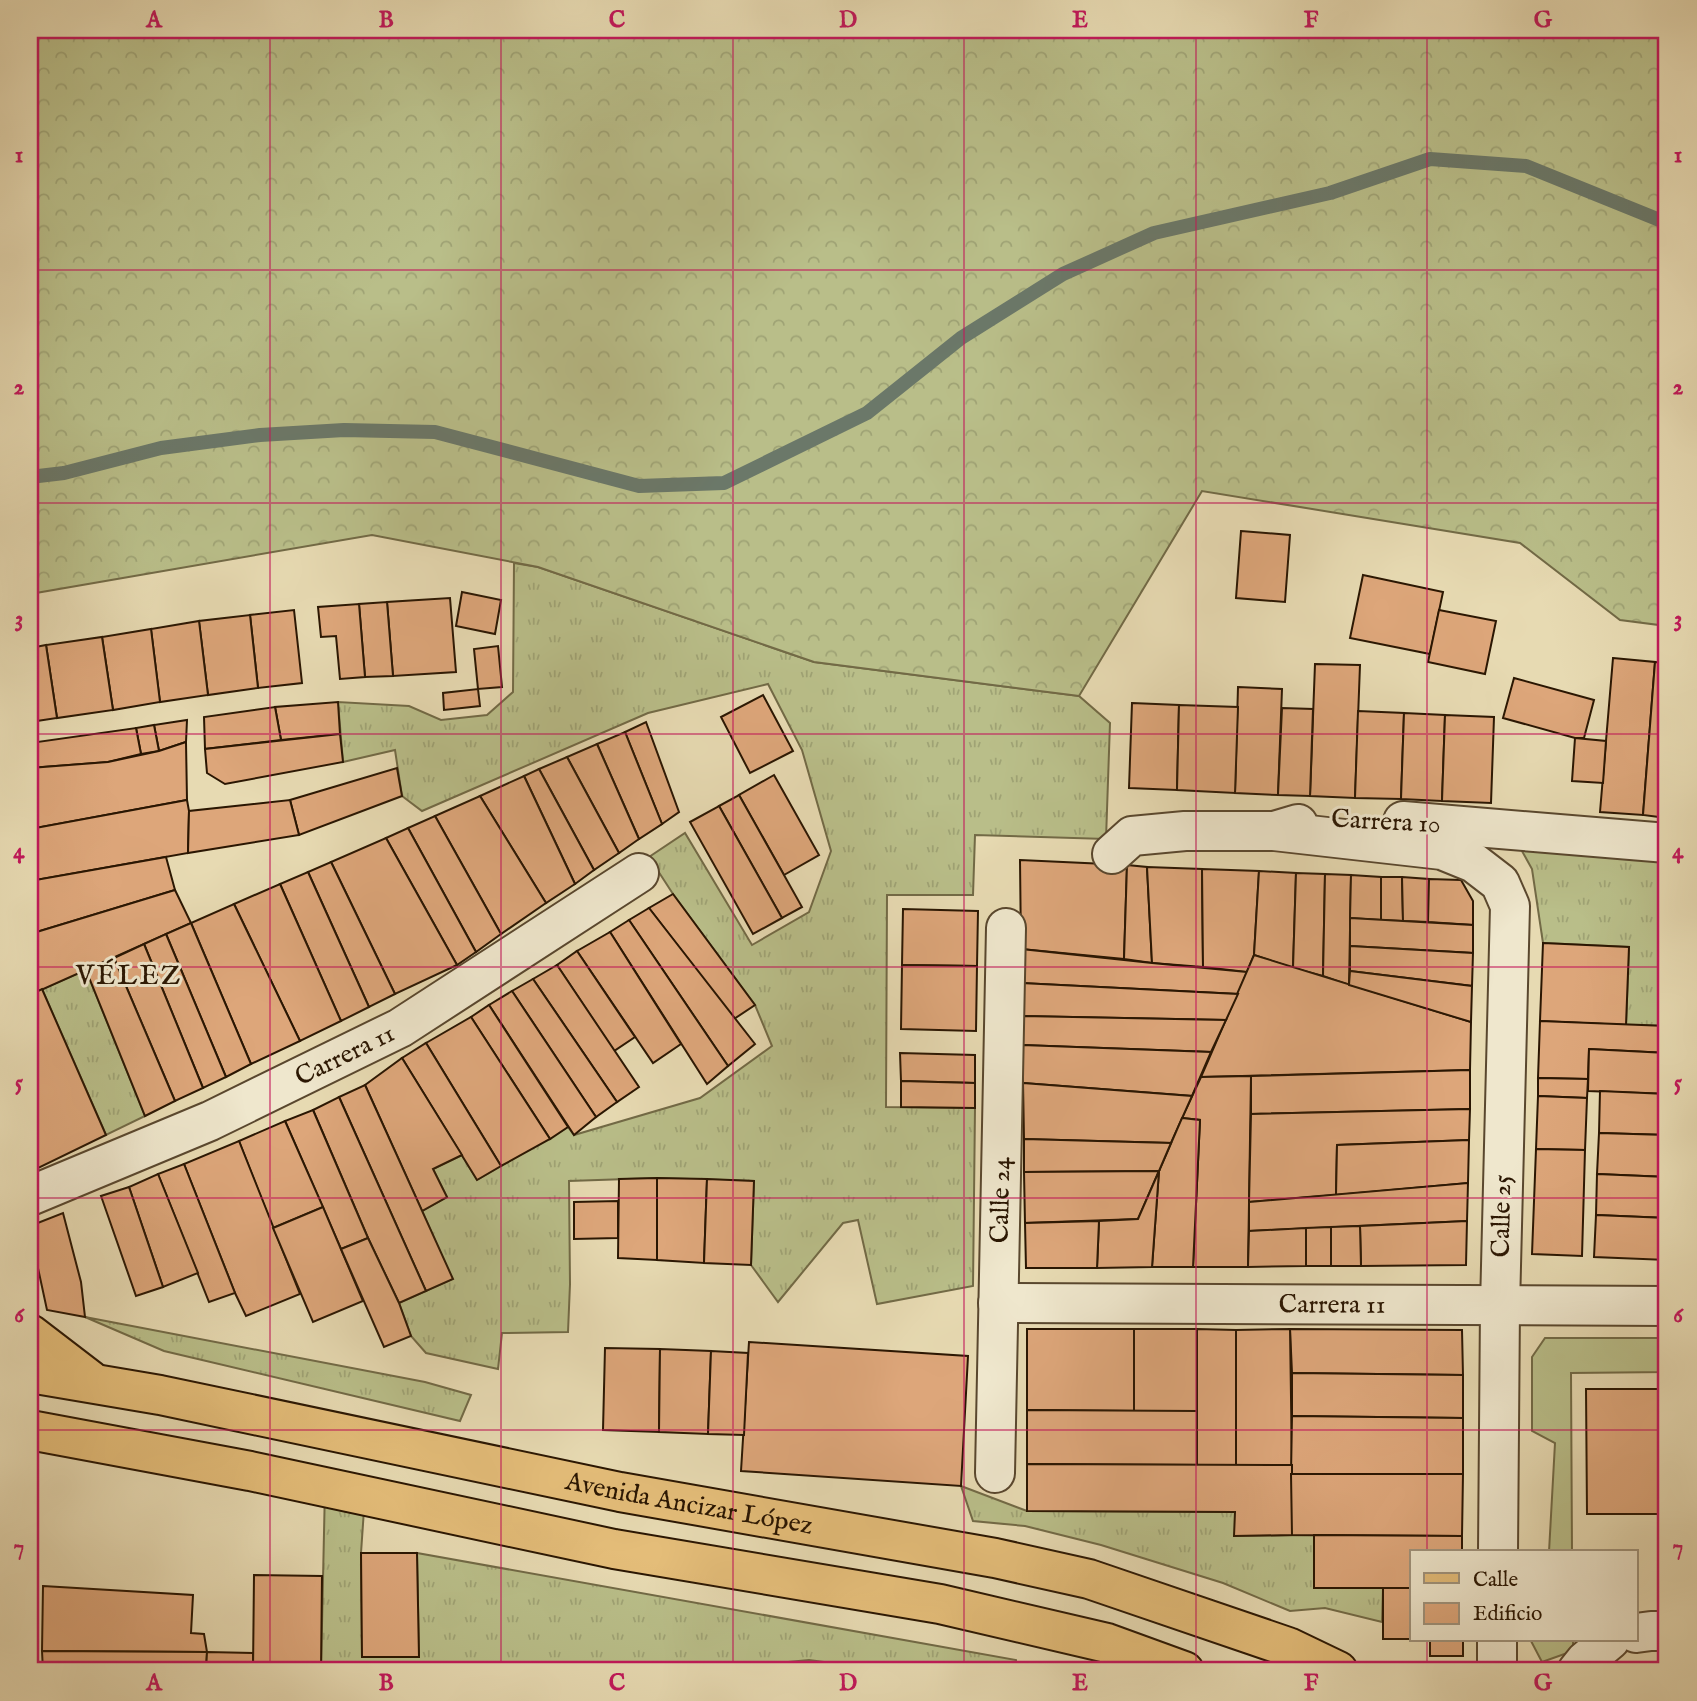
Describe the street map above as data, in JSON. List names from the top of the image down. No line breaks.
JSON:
{"streets":{"main road":["Avenida Ancizar López"],"street":["Carrera 10","Carrera 11","Calle 24","Calle 25"]},"crossings":[["Carrera 10","Calle 25"],["Carrera 11","Calle 24"],["Carrera 11","Calle 25"]],"districts":["VÉLEZ"],"legend":["Calle","Edificio"],"grid":{"columns":["A","B","C","D","E","F","G"],"rows":["1","2","3","4","5","6","7"]}}
